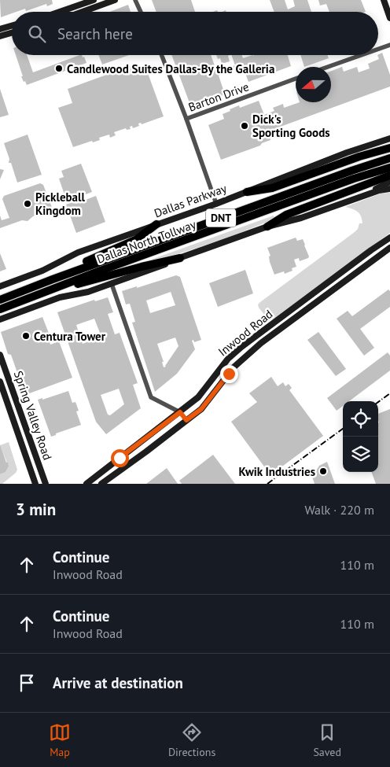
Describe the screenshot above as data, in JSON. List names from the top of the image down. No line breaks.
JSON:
{"streets":{"highway":["DNT","Dallas North Tollway"],"main road":["Dallas Parkway","Inwood Road","Spring Valley Road"],"street":["Barton Drive"]},"places":["Candlewood Suites Dallas-By the Galleria","Dick's Sporting Goods","Pickleball Kingdom","Centura Tower","Kwik Industries"],"north":"left","page":{"search":"Search here","heading":["3 min","Walk · 220 m"],"list":[["Continue","Inwood Road","110 m"],["Continue","Inwood Road","110 m"],"Arrive at destination"],"nav":["Map","Directions","Saved"]}}
